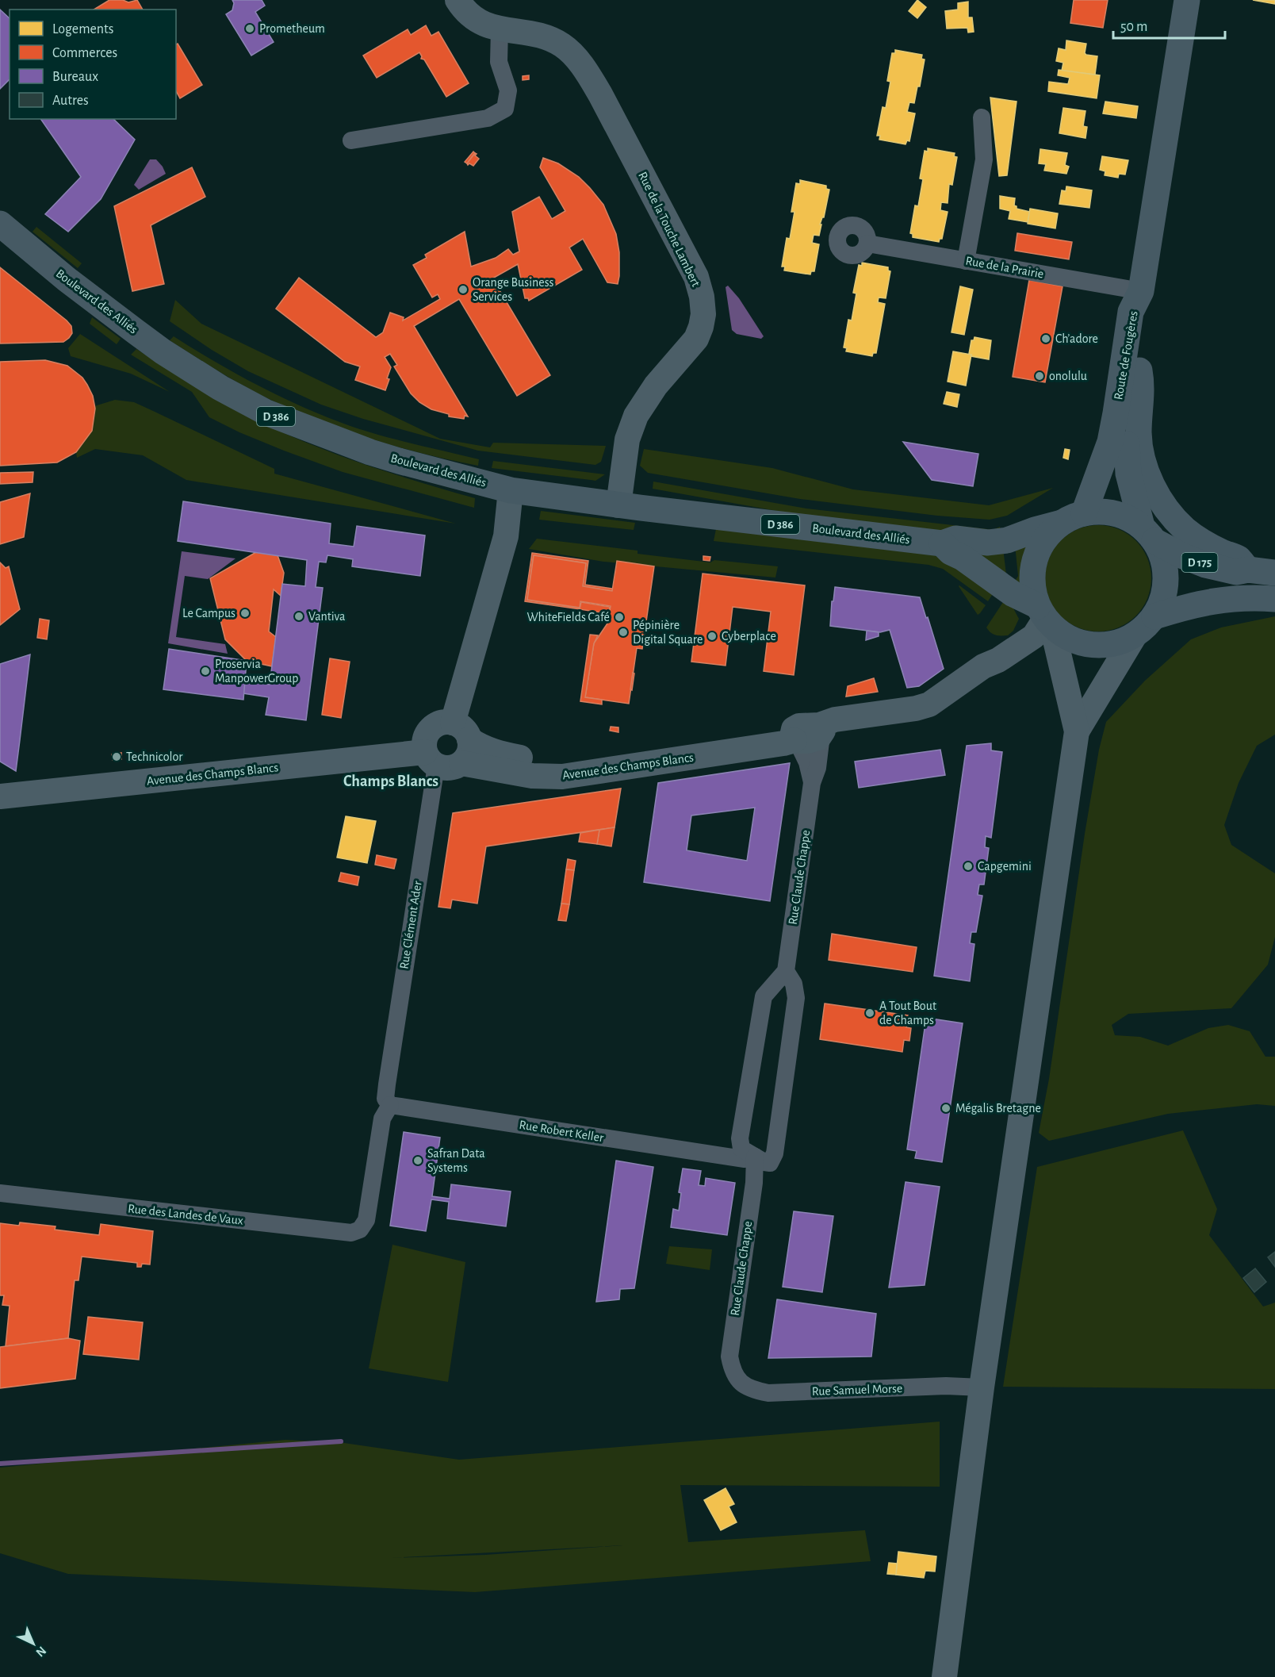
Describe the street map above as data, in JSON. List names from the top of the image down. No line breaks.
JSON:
{"streets":{"main road":["Boulevard des Alliés","Route de Fougères","D 386","D 175"],"street":["Rue de la Touche Lambert","Rue de la Prairie","Avenue des Champs Blancs","Rue Claude Chappe","Rue Clément Ader","Rue Robert Keller","Rue des Landes de Vaux","Rue Samuel Morse"]},"crossings":[["Rue de la Touche Lambert","Boulevard des Alliés"],["Rue de la Prairie","Route de Fougères"],["Boulevard des Alliés","Route de Fougères"],["Boulevard des Alliés","D 175"],["Boulevard des Alliés","Avenue des Champs Blancs"],["Route de Fougères","D 175"],["Route de Fougères","Avenue des Champs Blancs"],["D 175","Avenue des Champs Blancs"],["Avenue des Champs Blancs","Rue Claude Chappe"],["Avenue des Champs Blancs","Rue Clément Ader"],["Rue Claude Chappe","Rue Robert Keller"],["Rue Claude Chappe","Rue Samuel Morse"],["Rue Clément Ader","Rue Robert Keller"],["Rue Clément Ader","Rue des Landes de Vaux"],["Rue Robert Keller","Rue des Landes de Vaux"]],"districts":["Champs Blancs"],"places":["Prometheum","Orange Business Services","Ch’adore","onolulu","Le Campus","Vantiva","WhiteFields Café","Pépinière Digital Square","Cyberplace","Proservia ManpowerGroup","Technicolor","Capgemini","A Tout Bout de Champs","Mégalis Bretagne","Safran Data Systems"],"legend":["Logements","Commerces","Bureaux","Autres"],"scale_bar":"50 m","north":"bottom right"}
